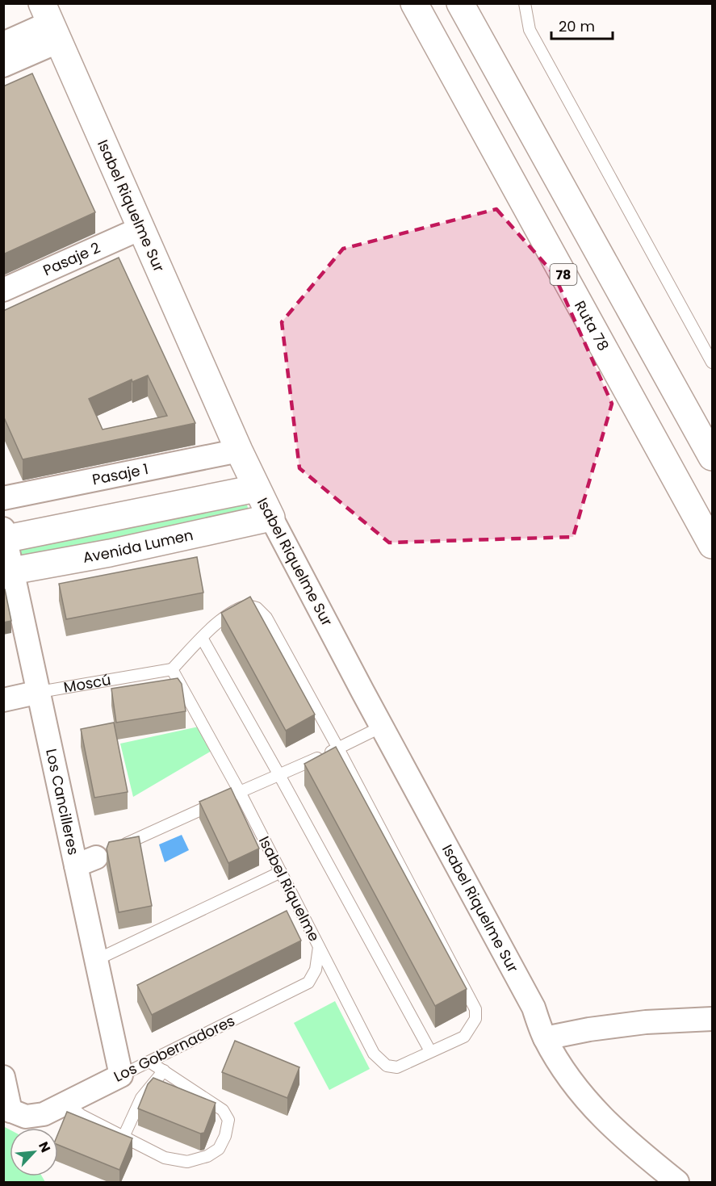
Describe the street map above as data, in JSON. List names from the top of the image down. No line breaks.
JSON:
{"streets":{"main road":["Isabel Riquelme Sur","78","Ruta 78","Avenida Lumen"],"street":["Pasaje 2","Pasaje 1","Moscú","Los Cancilleres","Los Gobernadores"],"lane":["Isabel Riquelme"]},"crossings":[["Isabel Riquelme Sur","Pasaje 2"],["Isabel Riquelme Sur","Pasaje 1"],["Isabel Riquelme Sur","Avenida Lumen"],["Avenida Lumen","Los Cancilleres"],["Moscú","Los Cancilleres"],["Moscú","Isabel Riquelme"],["Los Cancilleres","Los Gobernadores"],["Isabel Riquelme","Los Gobernadores"]],"scale_bar":"20 m","north":"top right"}
